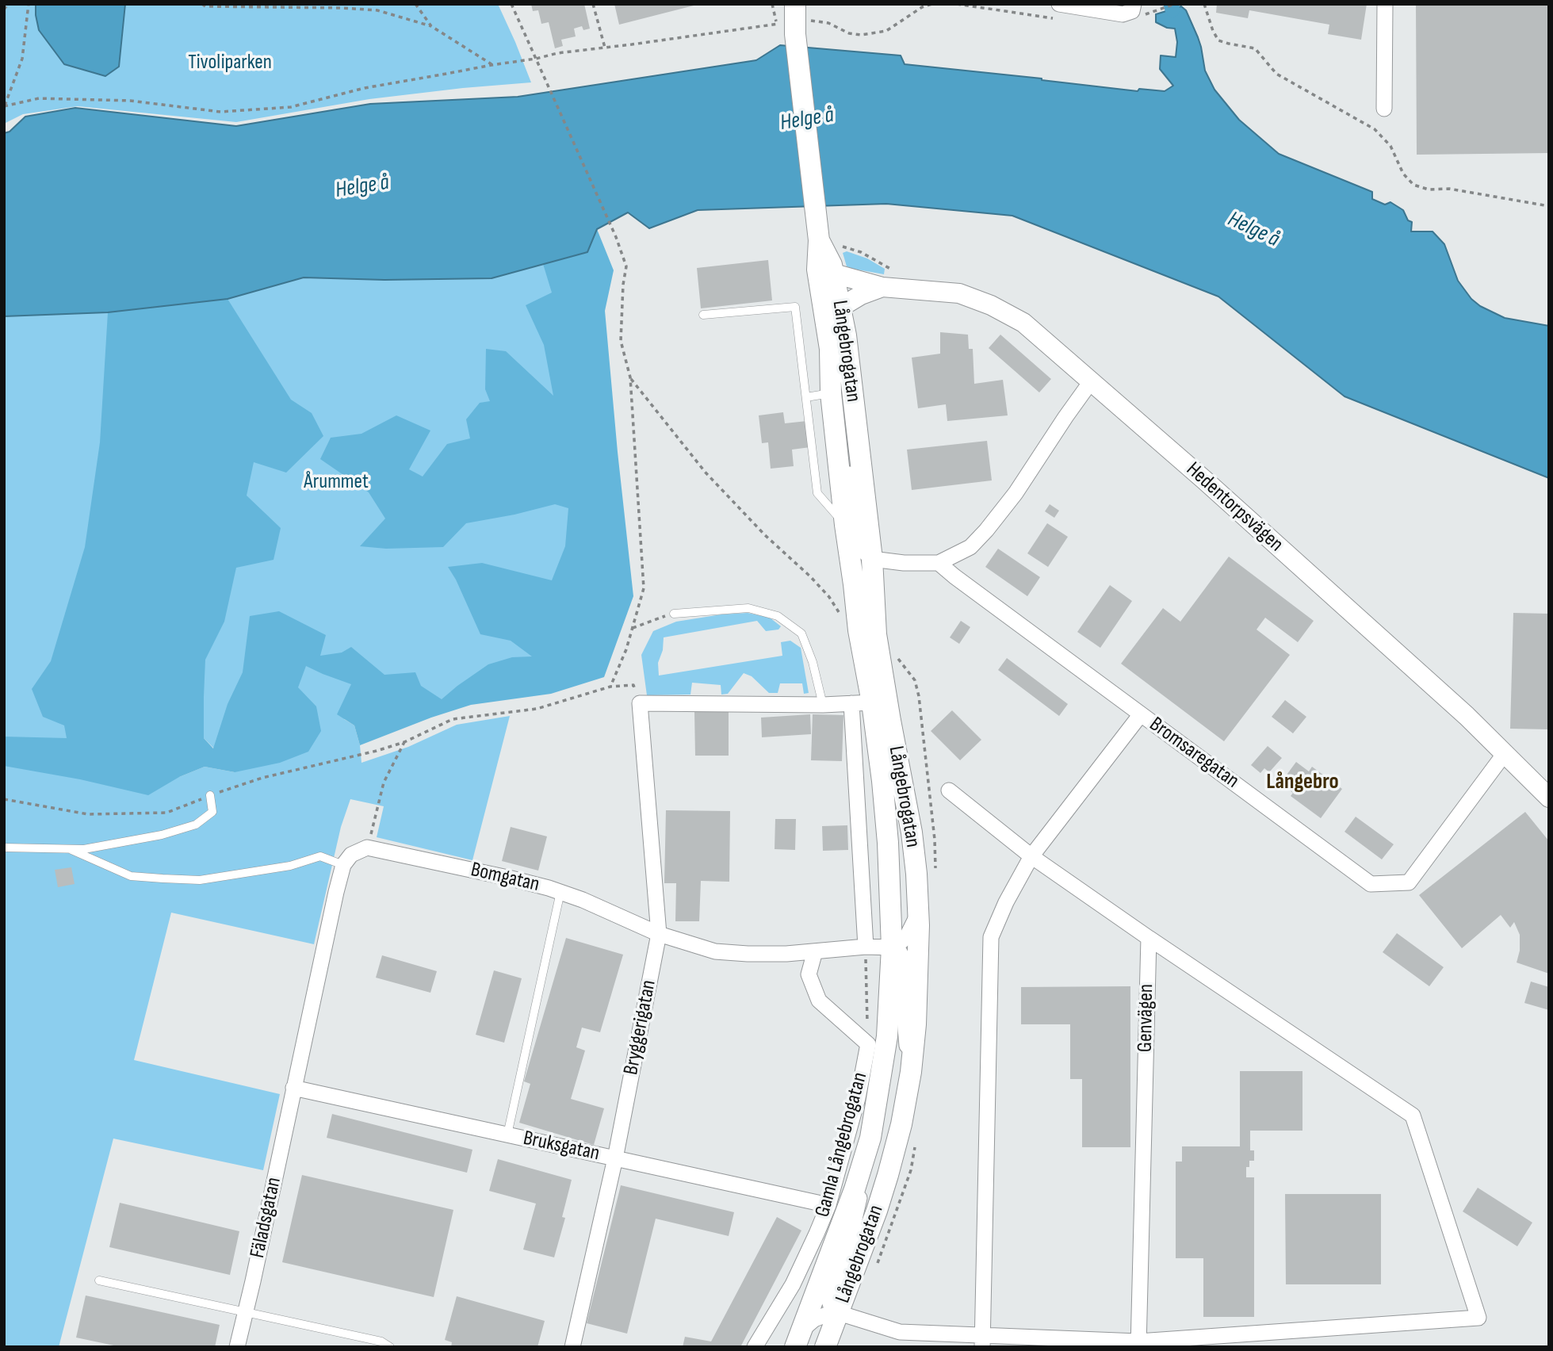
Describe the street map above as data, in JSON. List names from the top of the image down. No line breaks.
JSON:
{"streets":{"main road":["Långebrogatan"],"street":["Hedentorpsvägen","Bromsaregatan","Bomgatan","Genvägen","Bryggerigatan","Gamla Långebrogatan","Bruksgatan","Fäladsgatan"]},"crossings":[["Långebrogatan","Hedentorpsvägen"],["Långebrogatan","Bomgatan"],["Hedentorpsvägen","Bromsaregatan"],["Bomgatan","Bryggerigatan"],["Bomgatan","Gamla Långebrogatan"],["Bryggerigatan","Bruksgatan"],["Gamla Långebrogatan","Bruksgatan"],["Bruksgatan","Fäladsgatan"]],"districts":["Långebro"],"water":["Helge å"],"parks":["Tivoliparken","Årummet"]}
